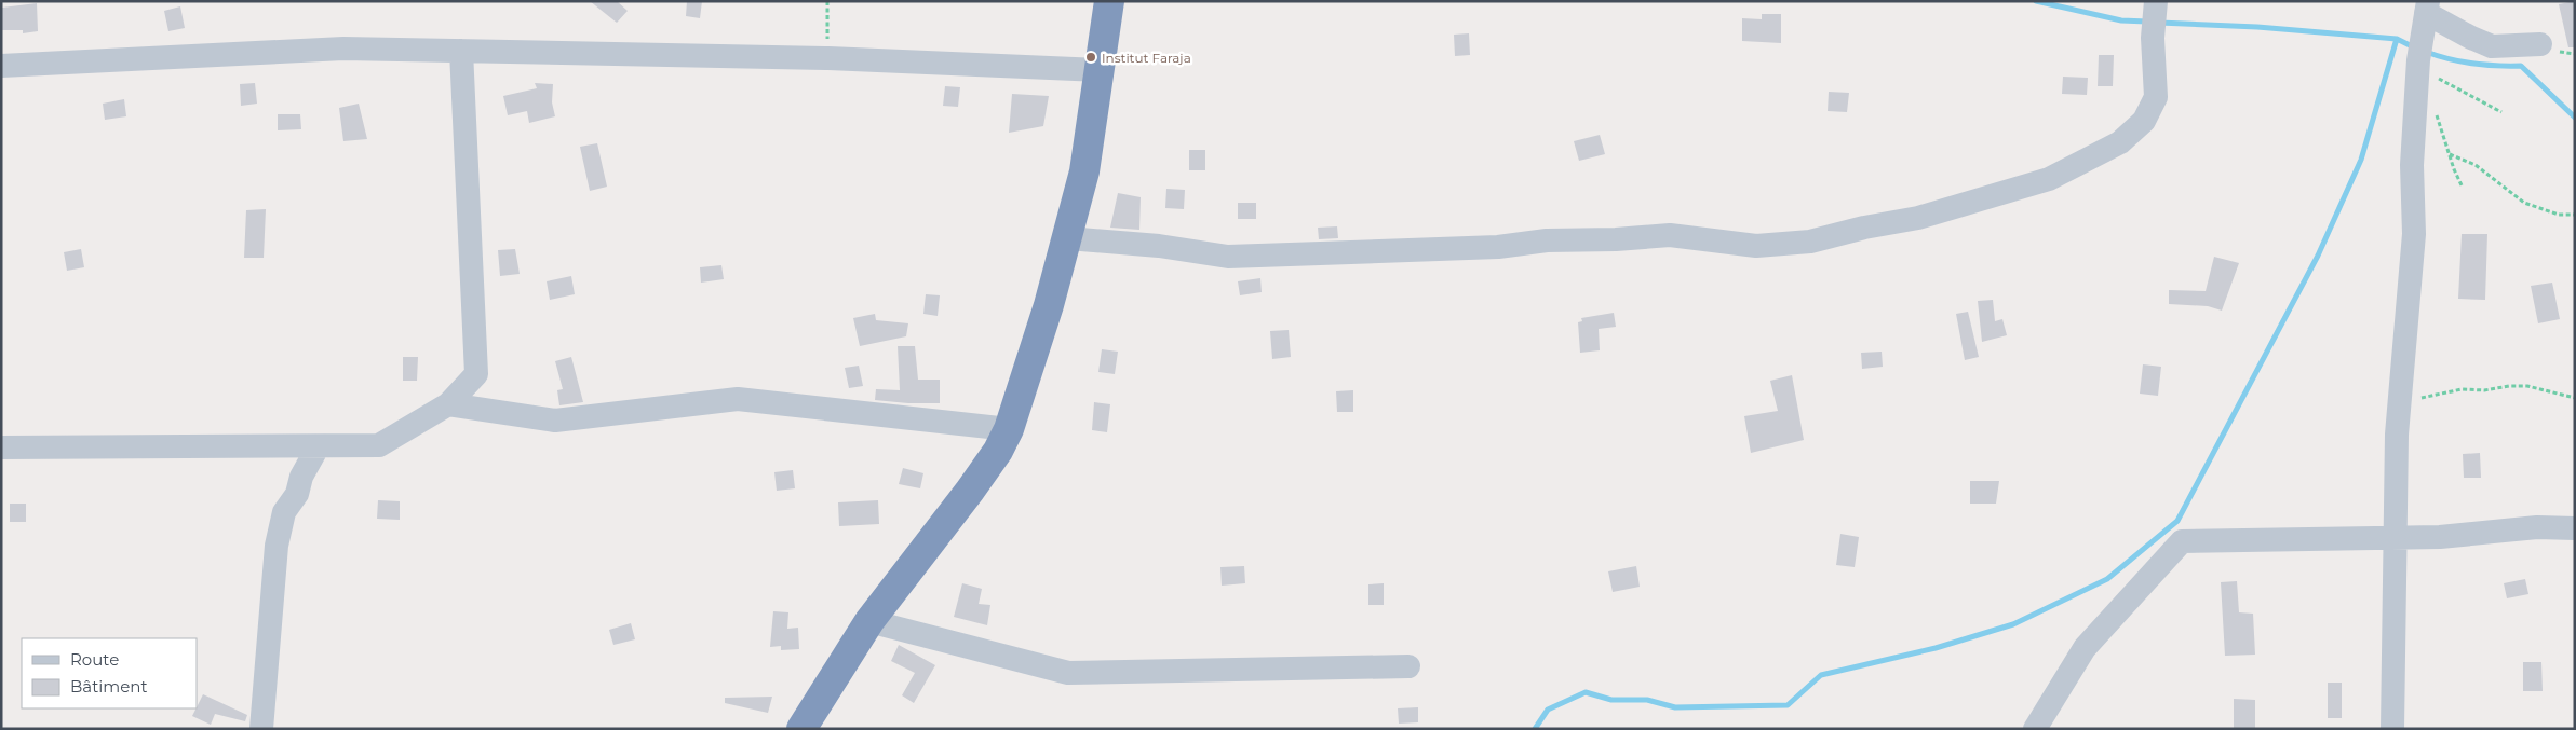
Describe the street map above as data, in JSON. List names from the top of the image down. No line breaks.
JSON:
{"places":["Institut Faraja"],"legend":["Route","Bâtiment"]}
